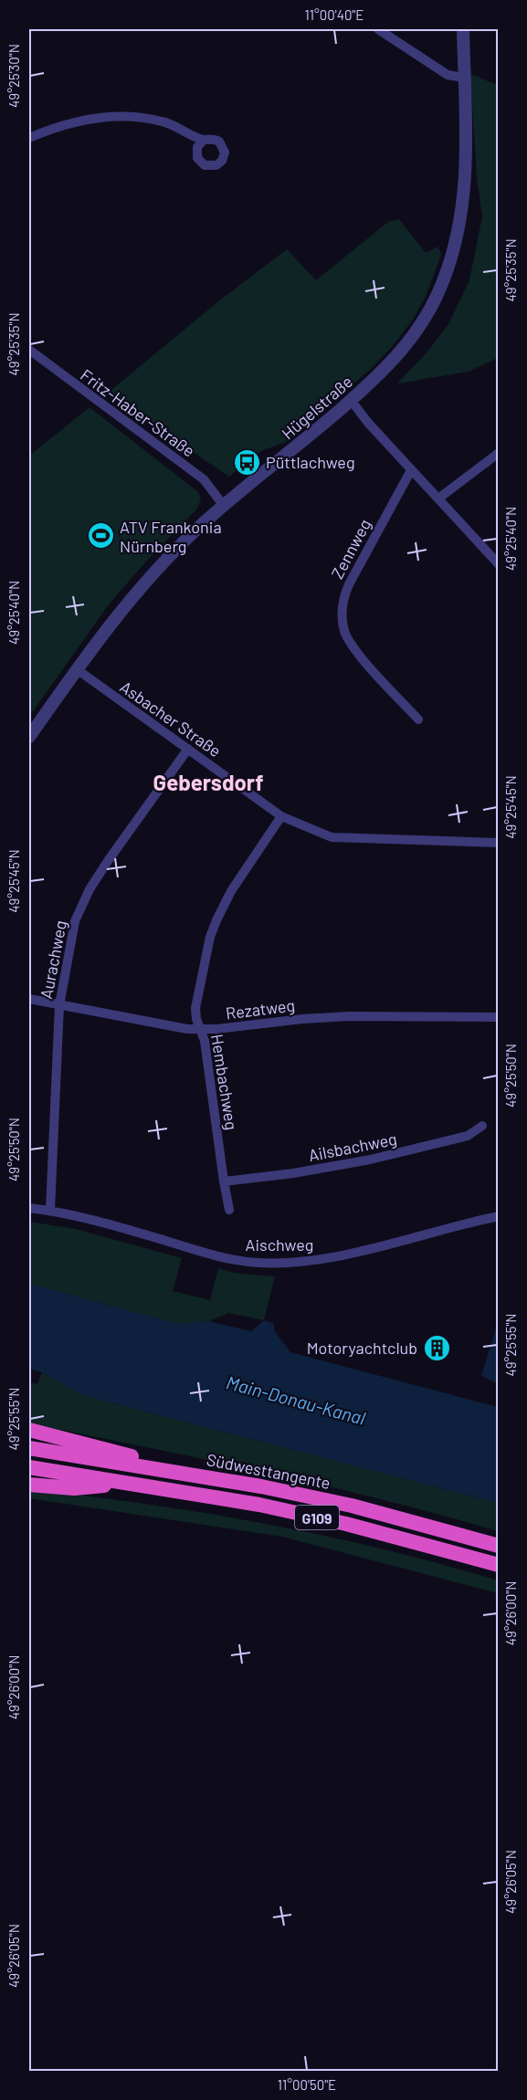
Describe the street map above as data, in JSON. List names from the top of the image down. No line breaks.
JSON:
{"streets":{"highway":["Südwesttangente","G109"],"street":["Hügelstraße","Fritz-Haber-Straße","Zennweg","Asbacher Straße","Aurachweg","Rezatweg","Hembachweg","Ailsbachweg","Aischweg"]},"crossings":[["Hügelstraße","Fritz-Haber-Straße"],["Hügelstraße","Asbacher Straße"],["Asbacher Straße","Aurachweg"],["Asbacher Straße","Hembachweg"],["Aurachweg","Rezatweg"],["Aurachweg","Aischweg"],["Rezatweg","Hembachweg"],["Hembachweg","Ailsbachweg"]],"districts":["Gebersdorf"],"water":["Main-Donau-Kanal"],"places":{"bus stop":["Püttlachweg"],"sports":["ATV Frankonia Nürnberg"],"building":["Motoryachtclub"]},"coordinates":["11°00'40\"E","49°25'30\"N","49°25'35\"N","49°25'40\"N","49°25'45\"N","49°25'50\"N","49°25'55\"N","49°26'00\"N","49°26'05\"N","11°00'50\"E"]}
